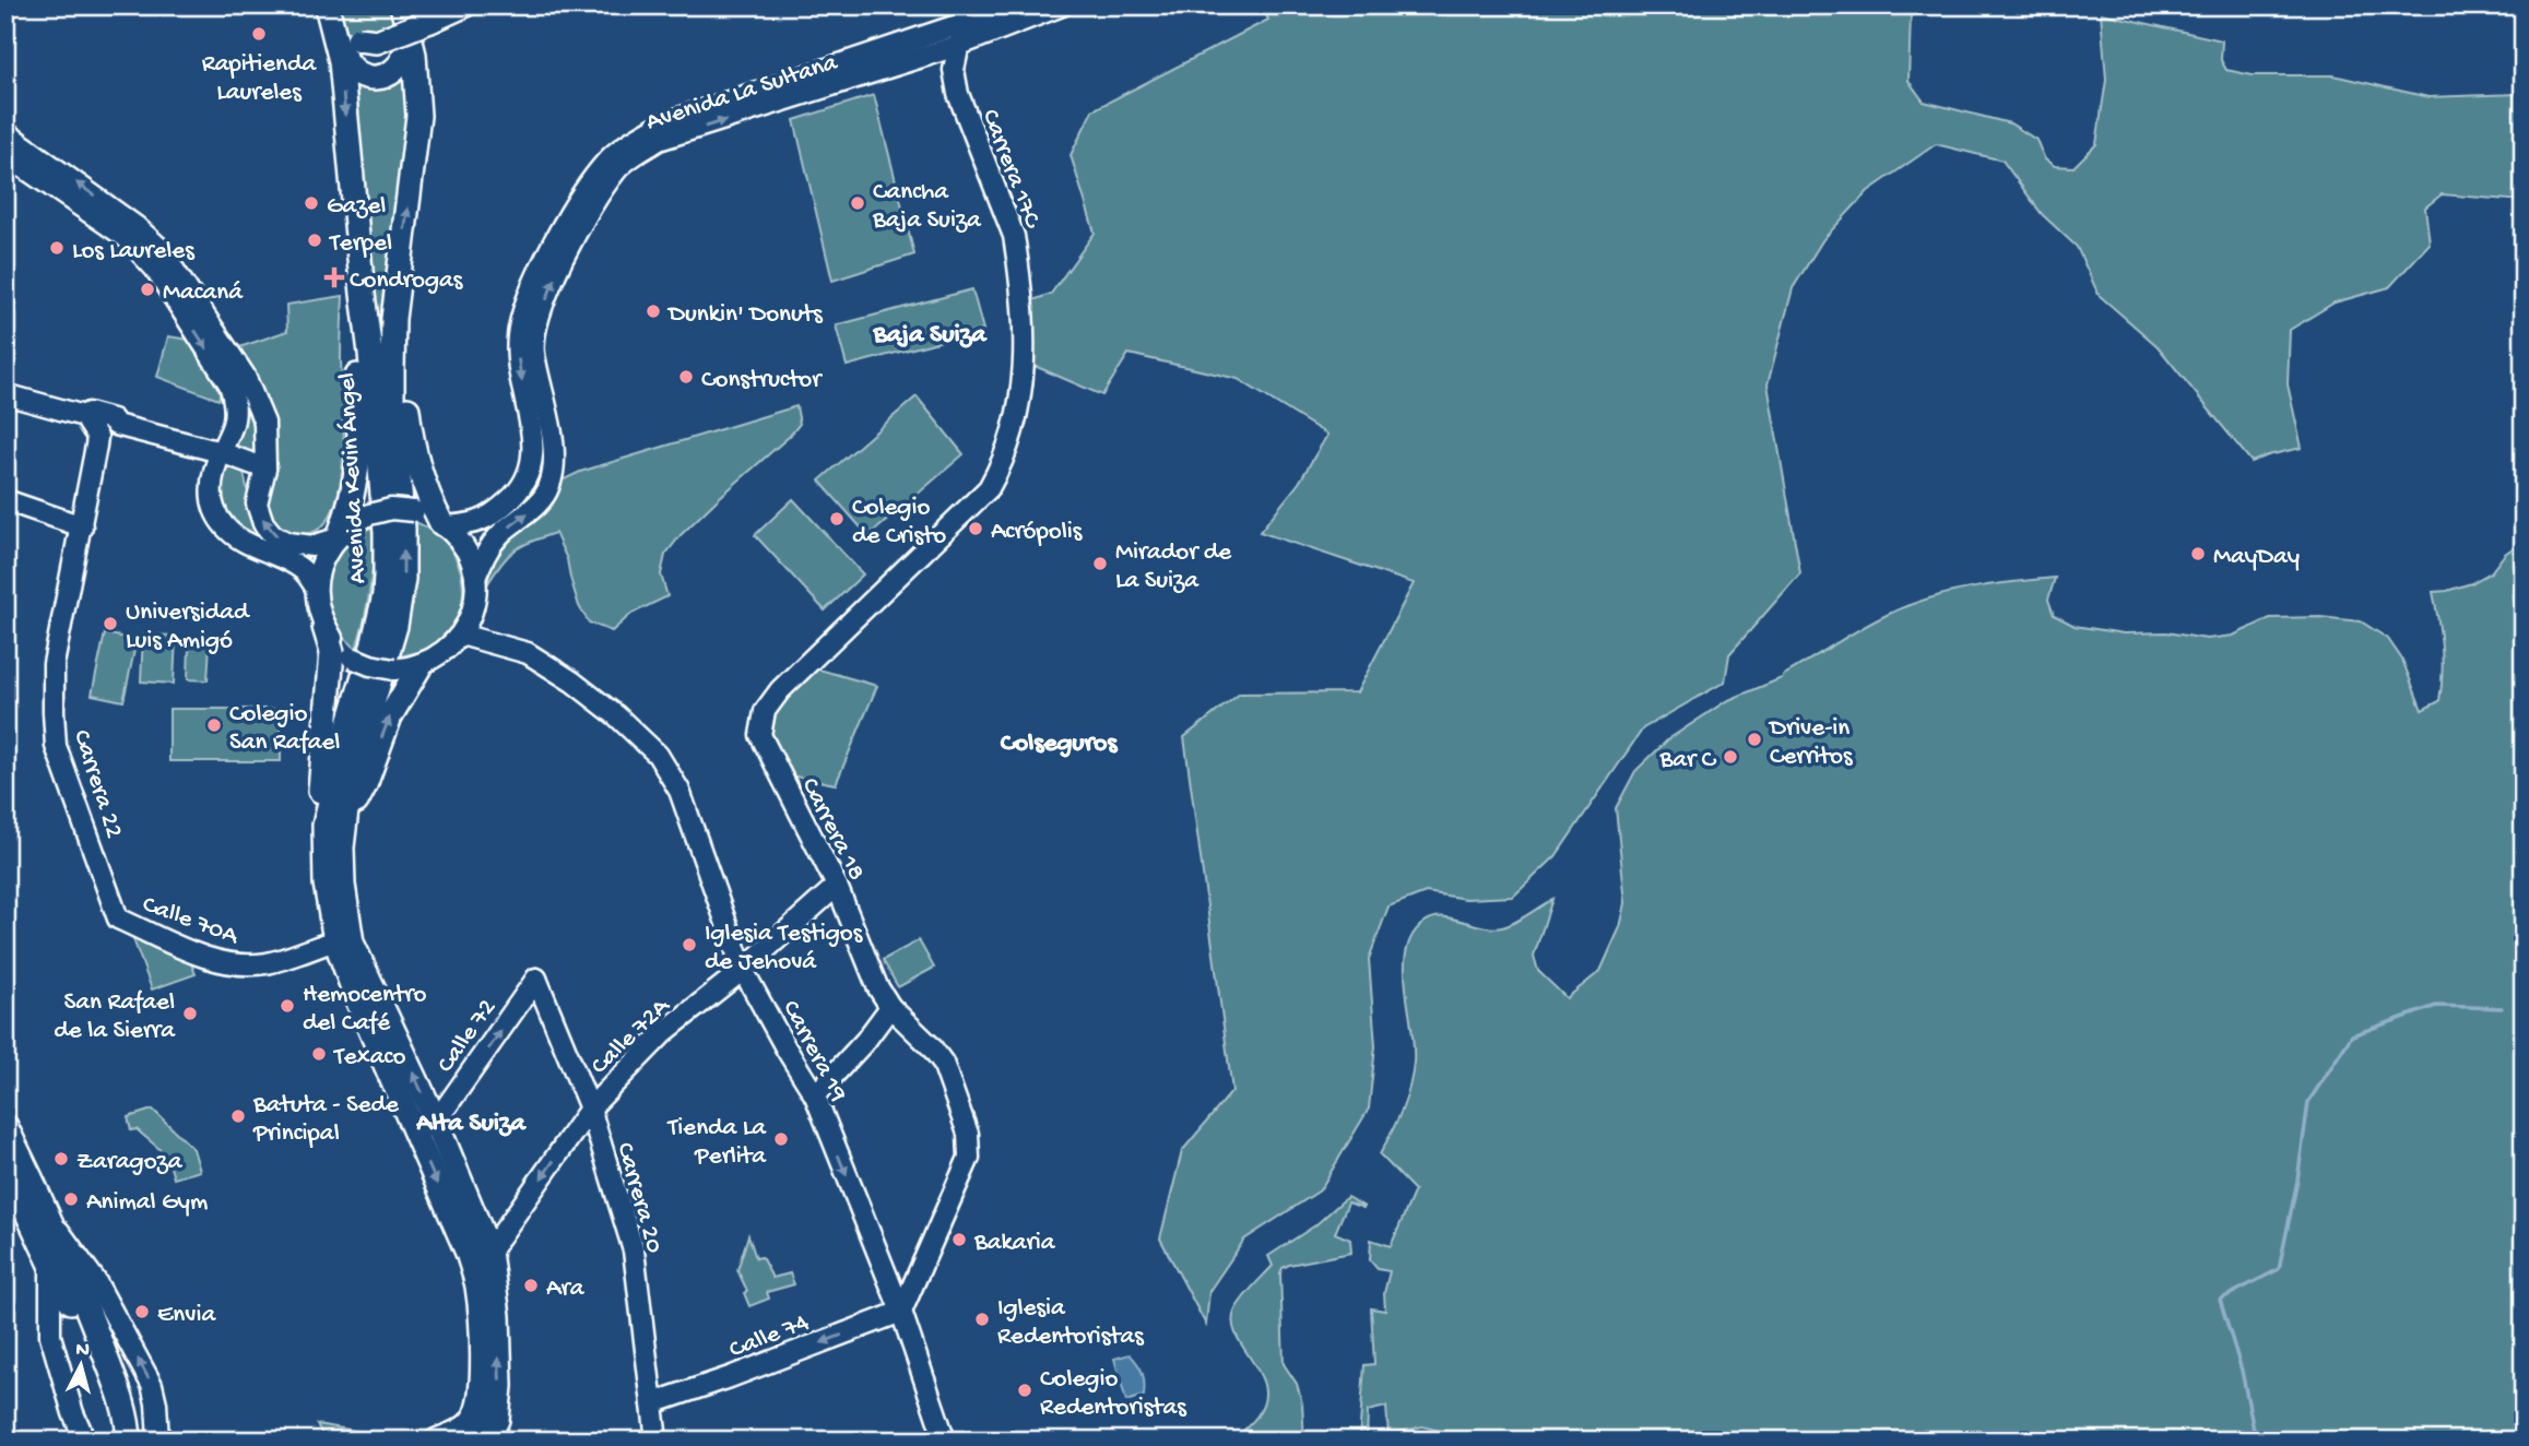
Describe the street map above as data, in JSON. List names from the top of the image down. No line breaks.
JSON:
{"streets":{"main road":["Avenida Kevin Ángel"],"street":["Avenida La Sultana","Carrera 17C","Carrera 22","Carrera 18","Calle 70A","Calle 72","Calle 72A","Carrera 19","Carrera 20","Calle 74"]},"crossings":[["Avenida La Sultana","Carrera 17C"],["Avenida La Sultana","Carrera 19"],["Carrera 17C","Carrera 18"],["Avenida Kevin Ángel","Calle 70A"],["Avenida Kevin Ángel","Calle 72"],["Avenida Kevin Ángel","Calle 72A"],["Carrera 22","Calle 70A"],["Carrera 18","Calle 72A"],["Carrera 18","Carrera 19"],["Carrera 18","Calle 74"],["Calle 72","Carrera 20"],["Calle 72A","Carrera 19"],["Calle 72A","Carrera 20"],["Carrera 19","Calle 74"],["Carrera 20","Calle 74"]],"one_way":["Calle 72","Calle 74"],"districts":["Baja Suiza","Colseguros","Alta Suiza"],"places":{"other":["Rapitienda Laureles","Gazel","Cancha Baja Suiza","Terpel","Los Laureles","Macaná","Dunkin' Donuts","Constructor","Colegio de Cristo","Acrópolis","MayDay","Mirador de La Suiza","Universidad Luis Amigó","Colegio San Rafael","Drive-in Cerritos","Bar C","Iglesia Testigos de Jehová","Hemocentro del Café","San Rafael de la Sierra","Texaco","Batuta - Sede Principal","Tienda La Perlita","Zaragoza","Animal Gym","Bakaria","Ara","Envia","Iglesia Redentoristas","Colegio Redentoristas"],"health":["Condrogas"]},"north":"top"}
